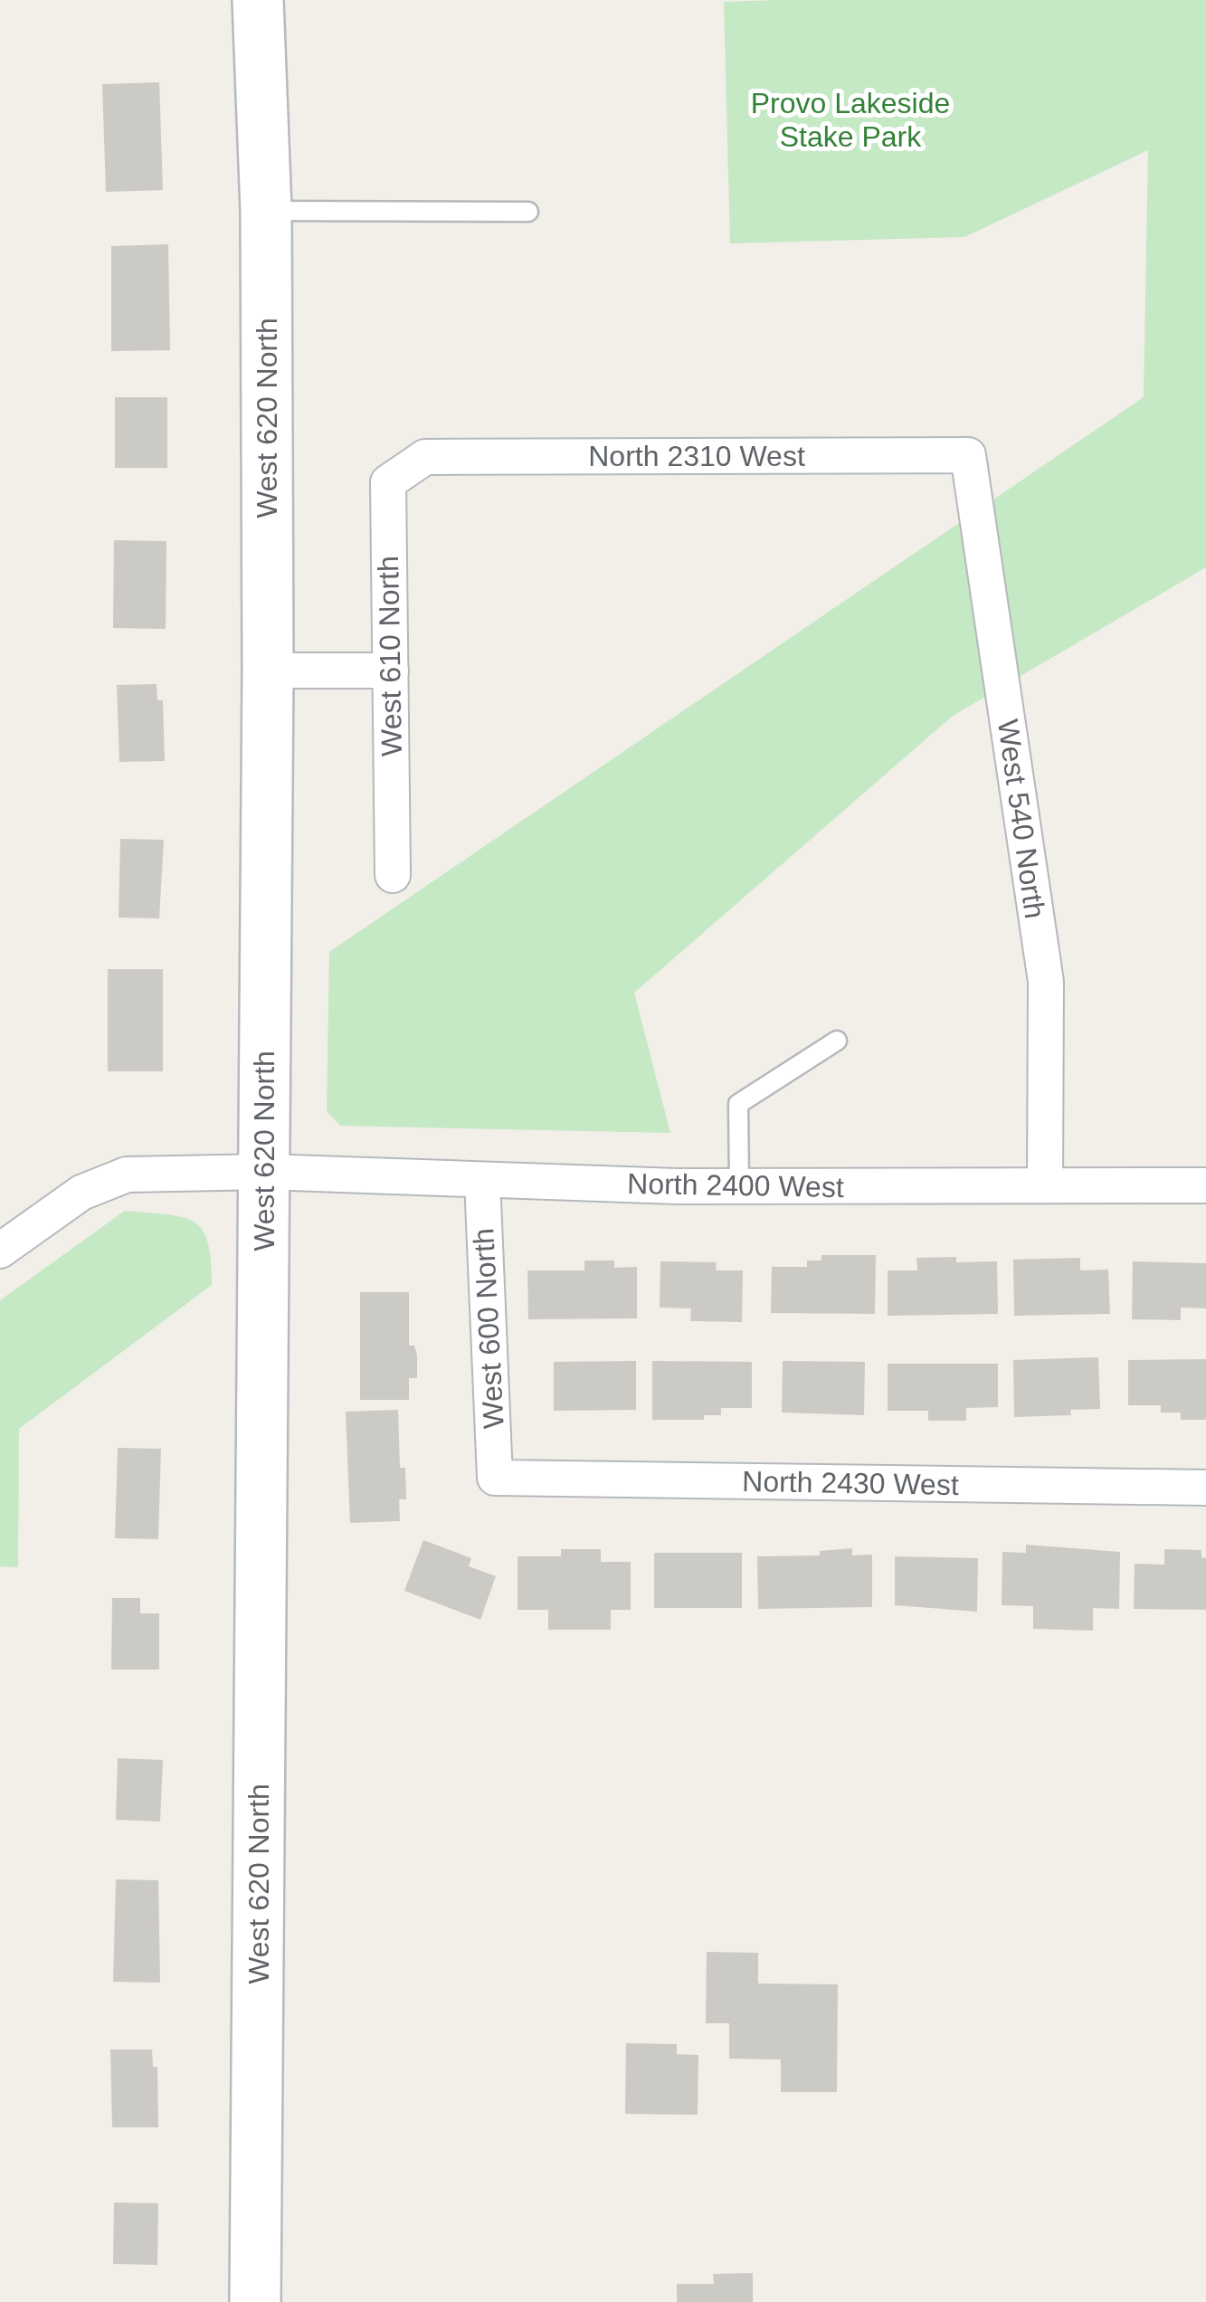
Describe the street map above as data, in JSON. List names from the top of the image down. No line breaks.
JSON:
{"streets":{"street":["West 620 North","North 2310 West","West 610 North","West 540 North","North 2400 West","West 600 North","North 2430 West"]},"crossings":[["West 620 North","North 2400 West"],["North 2310 West","West 610 North"],["North 2310 West","West 540 North"],["West 540 North","North 2400 West"],["North 2400 West","West 600 North"],["West 600 North","North 2430 West"]],"parks":["Provo Lakeside Stake Park"]}
